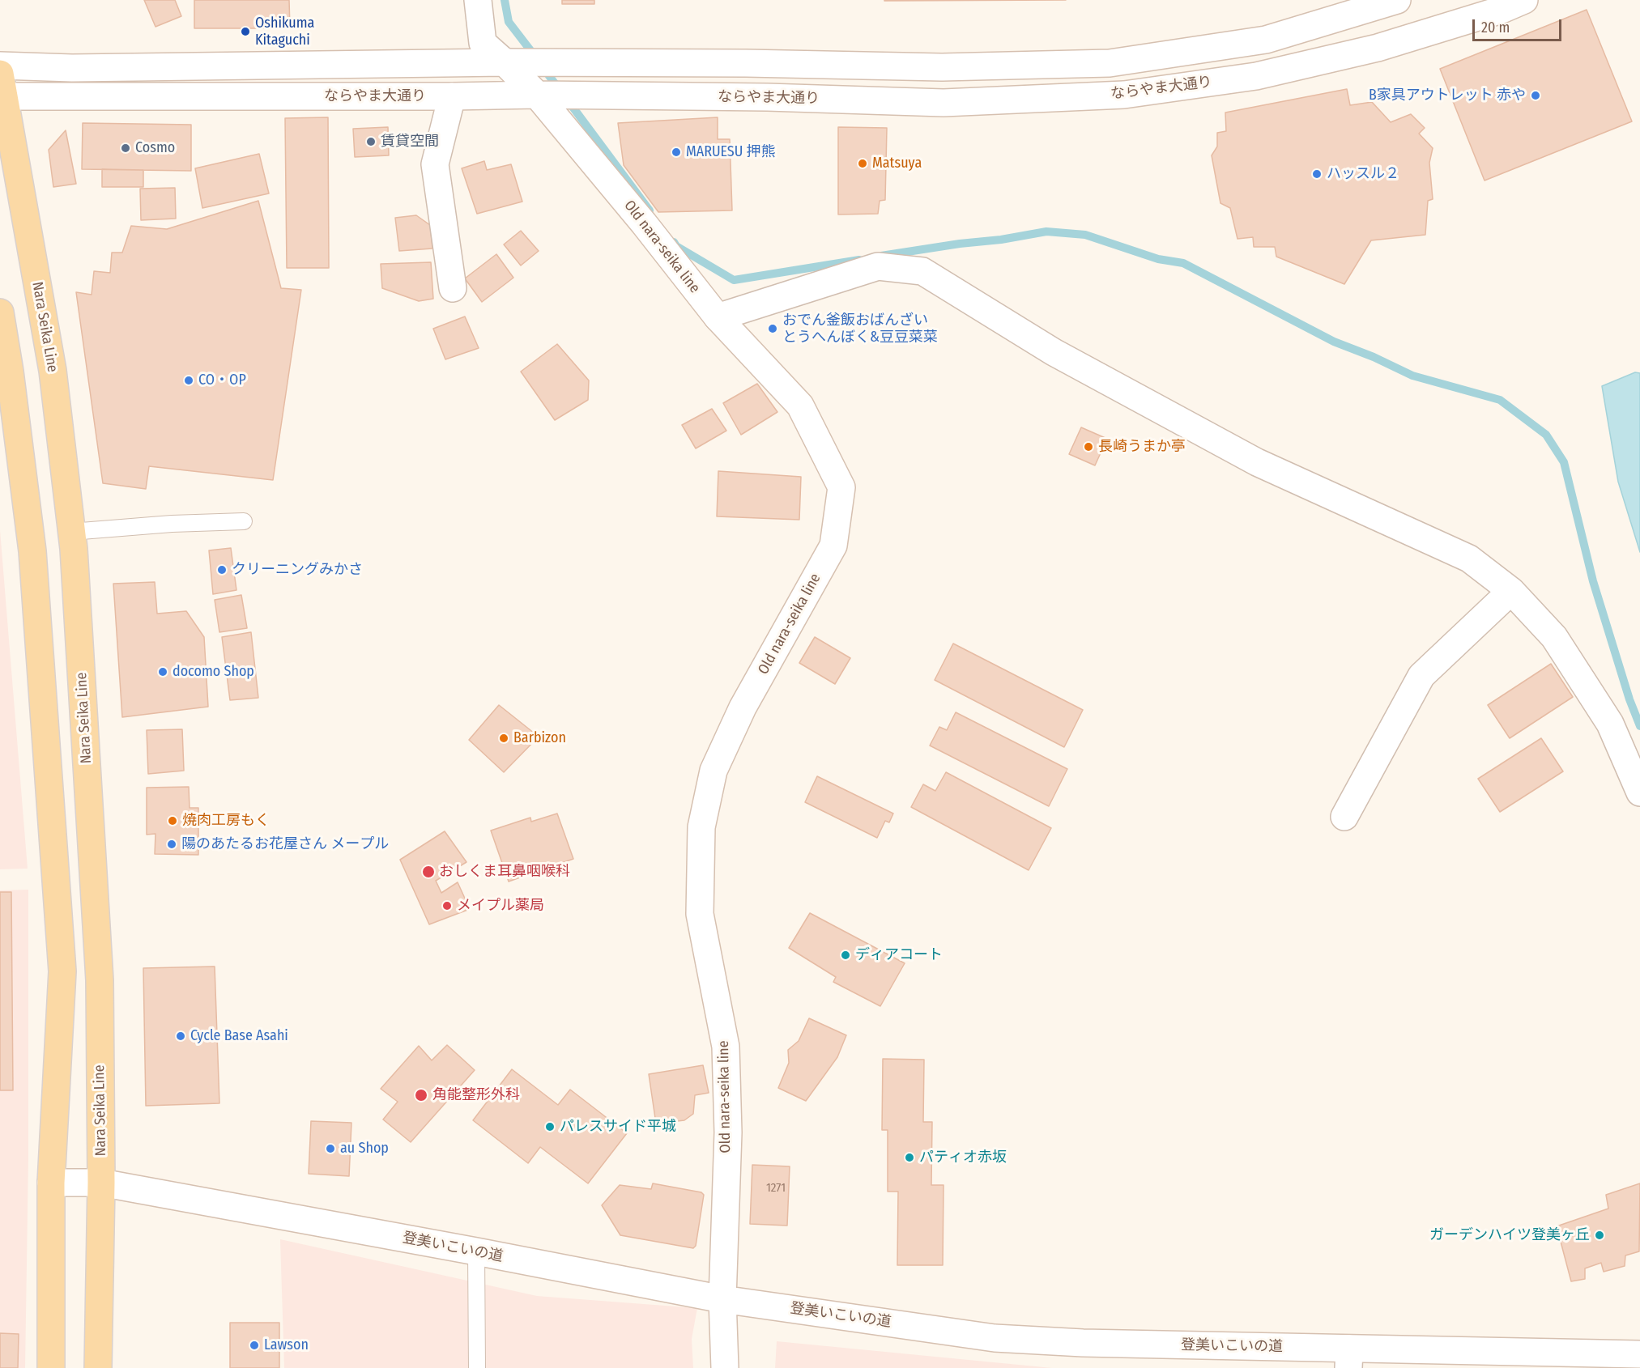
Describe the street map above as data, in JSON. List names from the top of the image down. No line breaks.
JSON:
{"streets":{"main road":["Nara Seika Line"],"street":["ならやま大通り","Old nara-seika line","登美いこいの道"]},"crossings":[["ならやま大通り","Old nara-seika line"],["ならやま大通り","Nara Seika Line"],["Old nara-seika line","登美いこいの道"],["Nara Seika Line","登美いこいの道"]],"places":["Oshikuma Kitaguchi","B家具アウトレット 赤や","賃貸空間","Cosmo","MARUESU 押熊","Matsuya","ハッスル２","おでん釜飯おばんざい とうへんぼく&豆豆菜菜","CO・OP","長崎うまか亭","クリーニングみかさ","docomo Shop","Barbizon","焼肉工房もく","陽のあたるお花屋さん メープル","おしくま耳鼻咽喉科","メイプル薬局","ディアコート","Cycle Base Asahi","角能整形外科","パレスサイド平城","au Shop","パティオ赤坂","ガーデンハイツ登美ヶ丘","Lawson"],"house_numbers":["1271"],"scale_bar":"20 m"}
